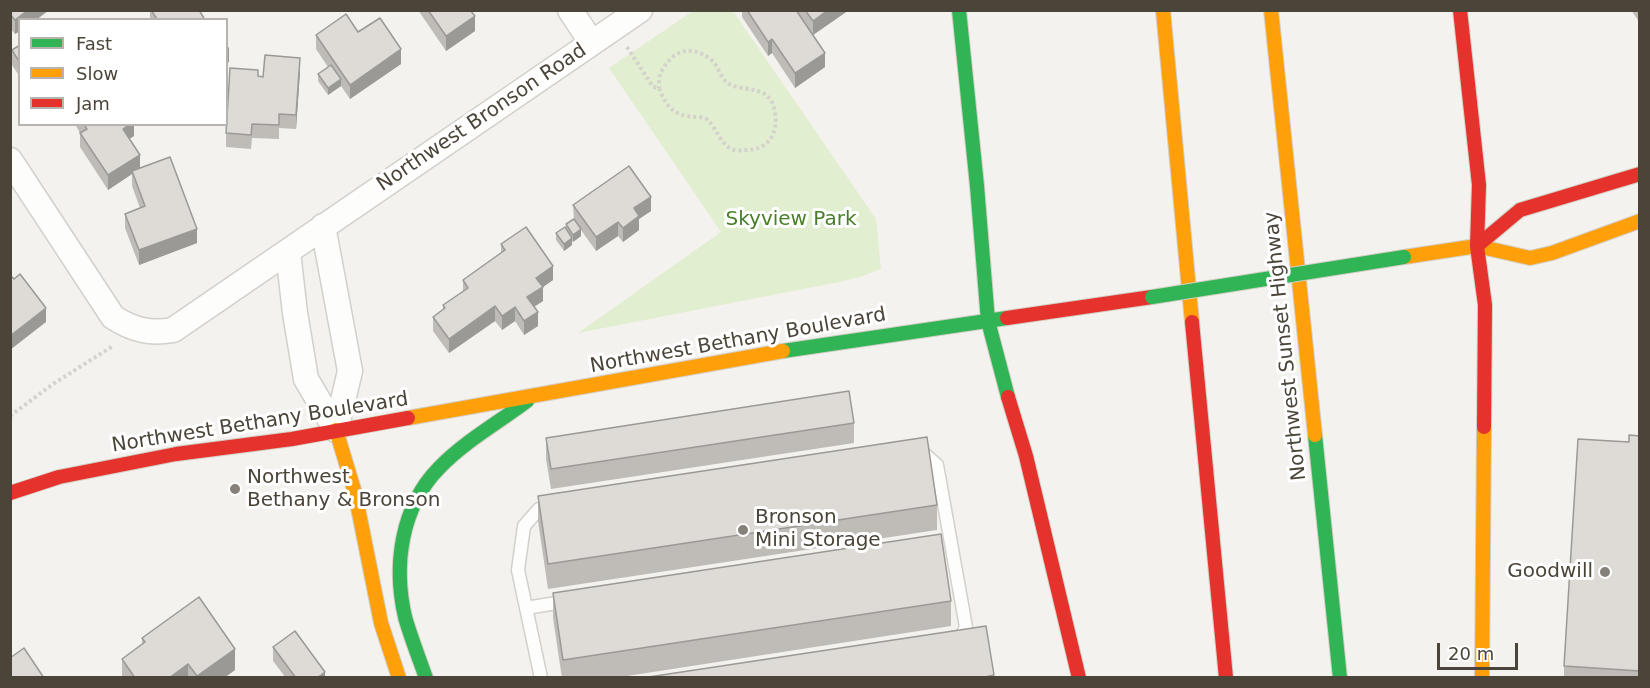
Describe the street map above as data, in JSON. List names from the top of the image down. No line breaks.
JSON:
{"streets":{"main road":["Northwest Bethany Boulevard","Northwest Sunset Highway"],"street":["Northwest Bronson Road"]},"parks":["Skyview Park"],"places":["Northwest Bethany & Bronson","Bronson Mini Storage","Goodwill"],"legend":["Fast","Slow","Jam"],"scale_bar":"20 m"}
